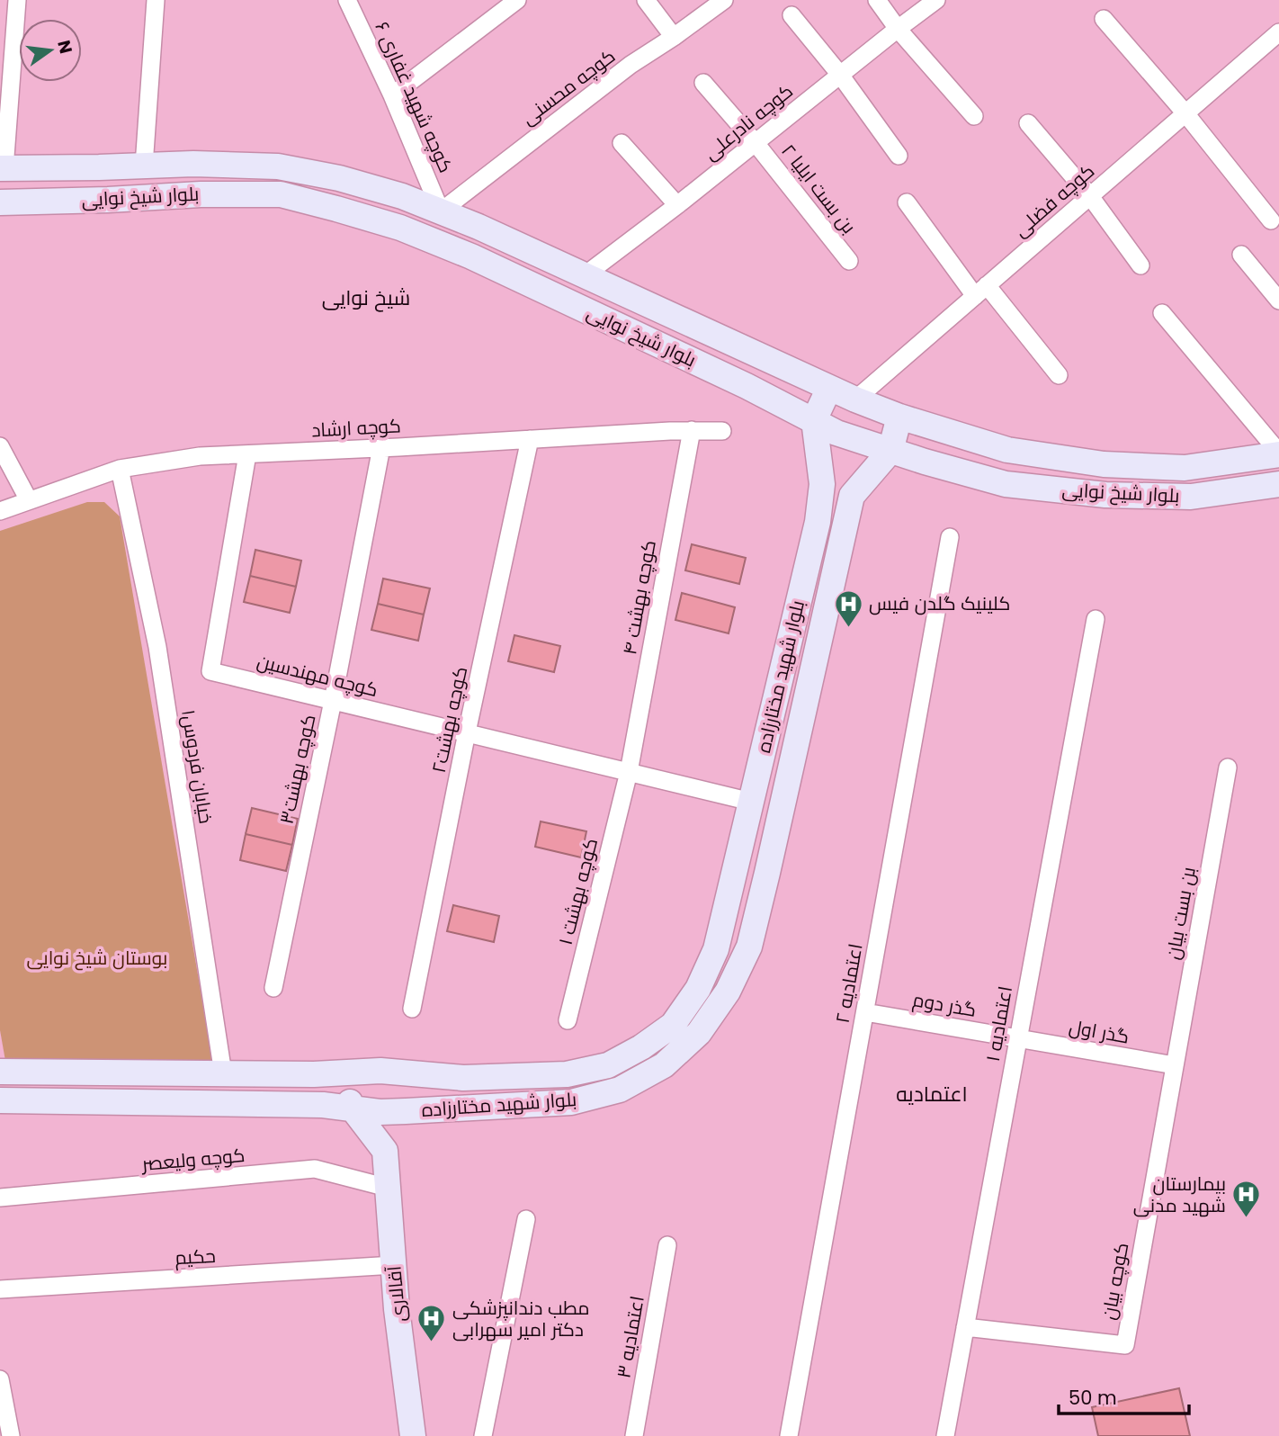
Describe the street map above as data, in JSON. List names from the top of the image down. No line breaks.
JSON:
{"streets":{"street":["کوچه محسنی","کوچه شهید غفاری ۶","کوچه نادرعلی","بن بست ایلیا ۲","بلوار شیخ نوایی","کوچه فضلی","کوچه ارشاد","کوچه بهشت ۴","کوچه مهندسین","بلوار شهید مختارزاده","کوچه بهشت۲","خیابان فردوس۱","کوچه بهشت۳","کوچه بهشت ۱","بن بست بیان","اعتمادیه ۲","گذر دوم","اعتمادیه ۱","گذر اول","کوچه ولیعصر","حکیم","کوچه بیان","آقالاری","اعتمادیه ۳"]},"crossings":[["کوچه محسنی","کوچه شهید غفاری ۶"],["کوچه محسنی","بلوار شیخ نوایی"],["کوچه شهید غفاری ۶","بلوار شیخ نوایی"],["کوچه نادرعلی","بن بست ایلیا ۲"],["کوچه نادرعلی","بلوار شیخ نوایی"],["بلوار شیخ نوایی","کوچه فضلی"],["بلوار شیخ نوایی","بلوار شهید مختارزاده"],["کوچه ارشاد","کوچه بهشت ۴"],["کوچه ارشاد","کوچه مهندسین"],["کوچه ارشاد","کوچه بهشت۲"],["کوچه ارشاد","خیابان فردوس۱"],["کوچه ارشاد","کوچه بهشت۳"],["کوچه بهشت ۴","کوچه مهندسین"],["کوچه بهشت ۴","کوچه بهشت ۱"],["کوچه مهندسین","بلوار شهید مختارزاده"],["کوچه مهندسین","کوچه بهشت۲"],["کوچه مهندسین","کوچه بهشت۳"],["کوچه مهندسین","کوچه بهشت ۱"],["بلوار شهید مختارزاده","خیابان فردوس۱"],["بن بست بیان","گذر اول"],["بن بست بیان","کوچه بیان"],["اعتمادیه ۲","گذر دوم"],["گذر دوم","اعتمادیه ۱"],["گذر دوم","گذر اول"],["اعتمادیه ۱","گذر اول"],["اعتمادیه ۱","کوچه بیان"],["گذر اول","کوچه بیان"],["کوچه ولیعصر","آقالاری"],["حکیم","آقالاری"]],"districts":["شیخ نوایی","اعتمادیه"],"parks":["بوستان شیخ نوایی"],"places":{"hospital":["کلینیک گلدن فیس","بیمارستان شهید مدنی","مطب دندانپزشکی دکتر امیر سهرابی"]},"scale_bar":"50 m","north":"right"}
